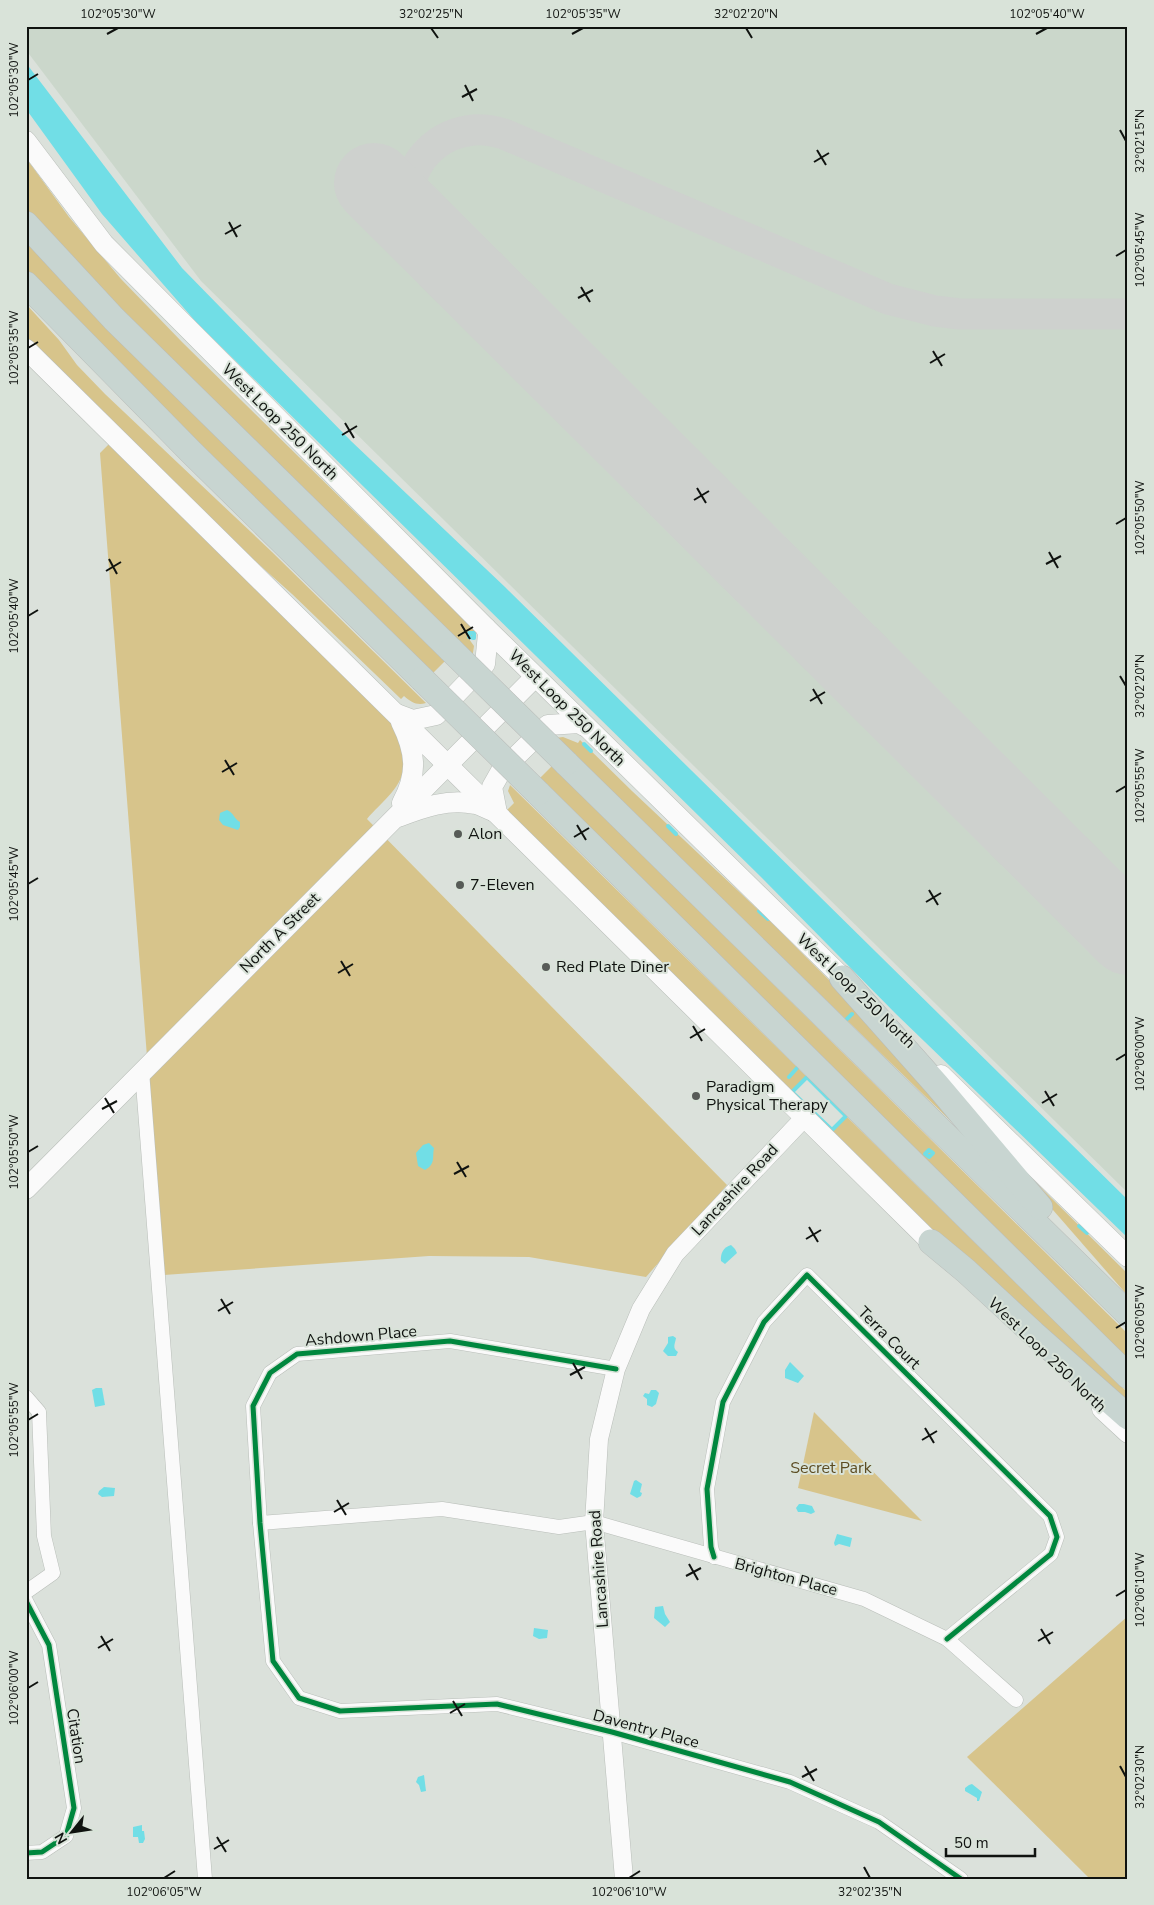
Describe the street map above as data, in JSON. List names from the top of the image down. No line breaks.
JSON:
{"streets":{"main road":["West Loop 250 North","North A Street"],"street":["Lancashire Road","Ashdown Place","Terra Court","Brighton Place","Daventry Place","Citation"]},"crossings":[["West Loop 250 North","North A Street"],["West Loop 250 North","Lancashire Road"],["Lancashire Road","Ashdown Place"],["Lancashire Road","Brighton Place"],["Lancashire Road","Daventry Place"],["Ashdown Place","Brighton Place"],["Ashdown Place","Daventry Place"],["Terra Court","Brighton Place"]],"parks":["Secret Park"],"places":["Alon","7-Eleven","Red Plate Diner","Paradigm Physical Therapy"],"scale_bar":"50 m","north":"bottom left","coordinates":["102°05'30\"W","32°02'25\"N","102°05'35\"W","32°02'20\"N","102°05'40\"W","32°02'15\"N","102°05'45\"W","102°05'50\"W","102°05'55\"W","102°06'00\"W","102°06'05\"W","102°06'10\"W","32°02'30\"N","32°02'35\"N"]}
